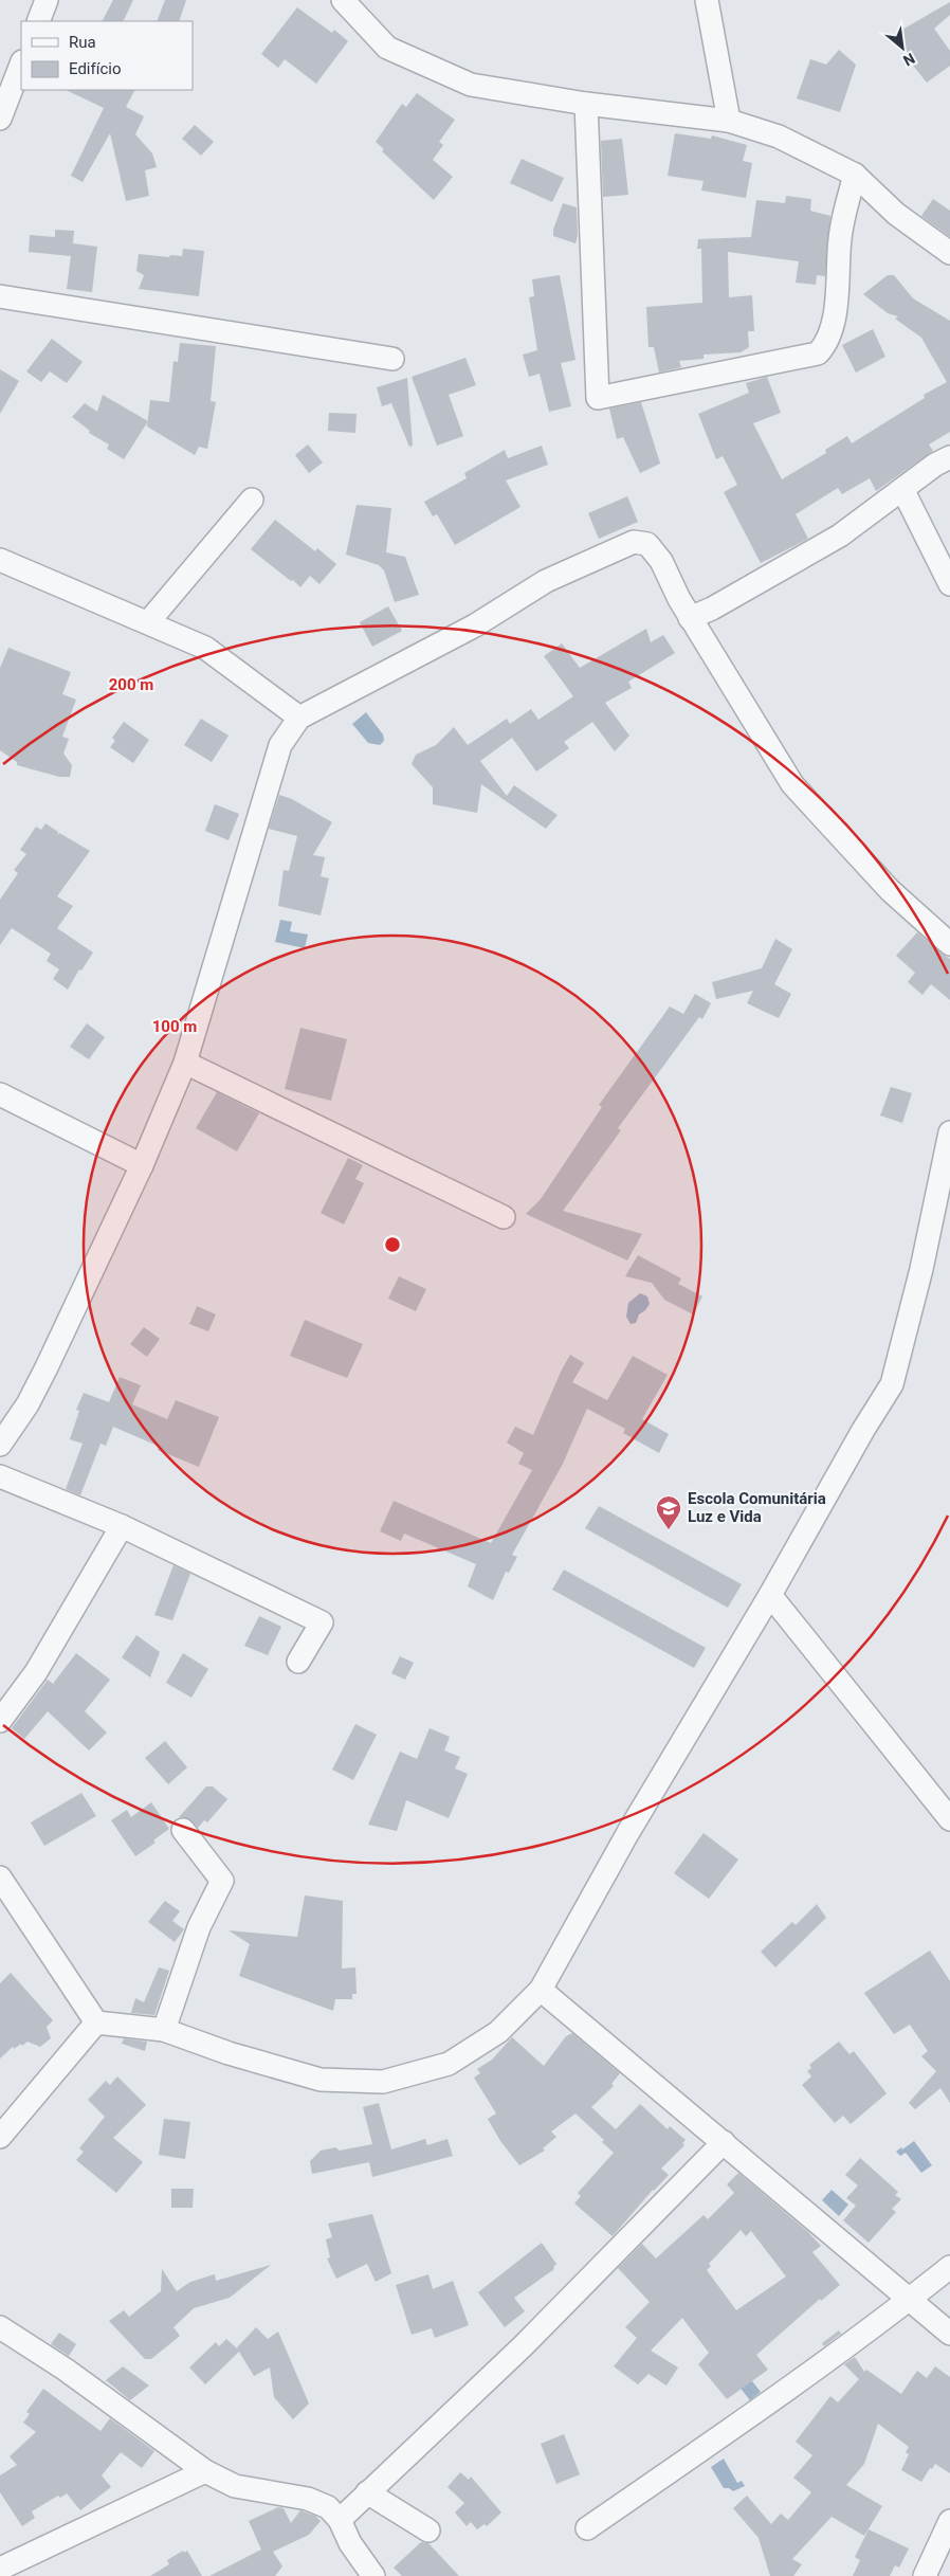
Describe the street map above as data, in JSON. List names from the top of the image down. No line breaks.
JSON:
{"places":{"school or university":["Escola Comunitária Luz e Vida"]},"legend":["Rua","Edifício"],"north":"bottom right","rings":["200 m","100 m"]}
